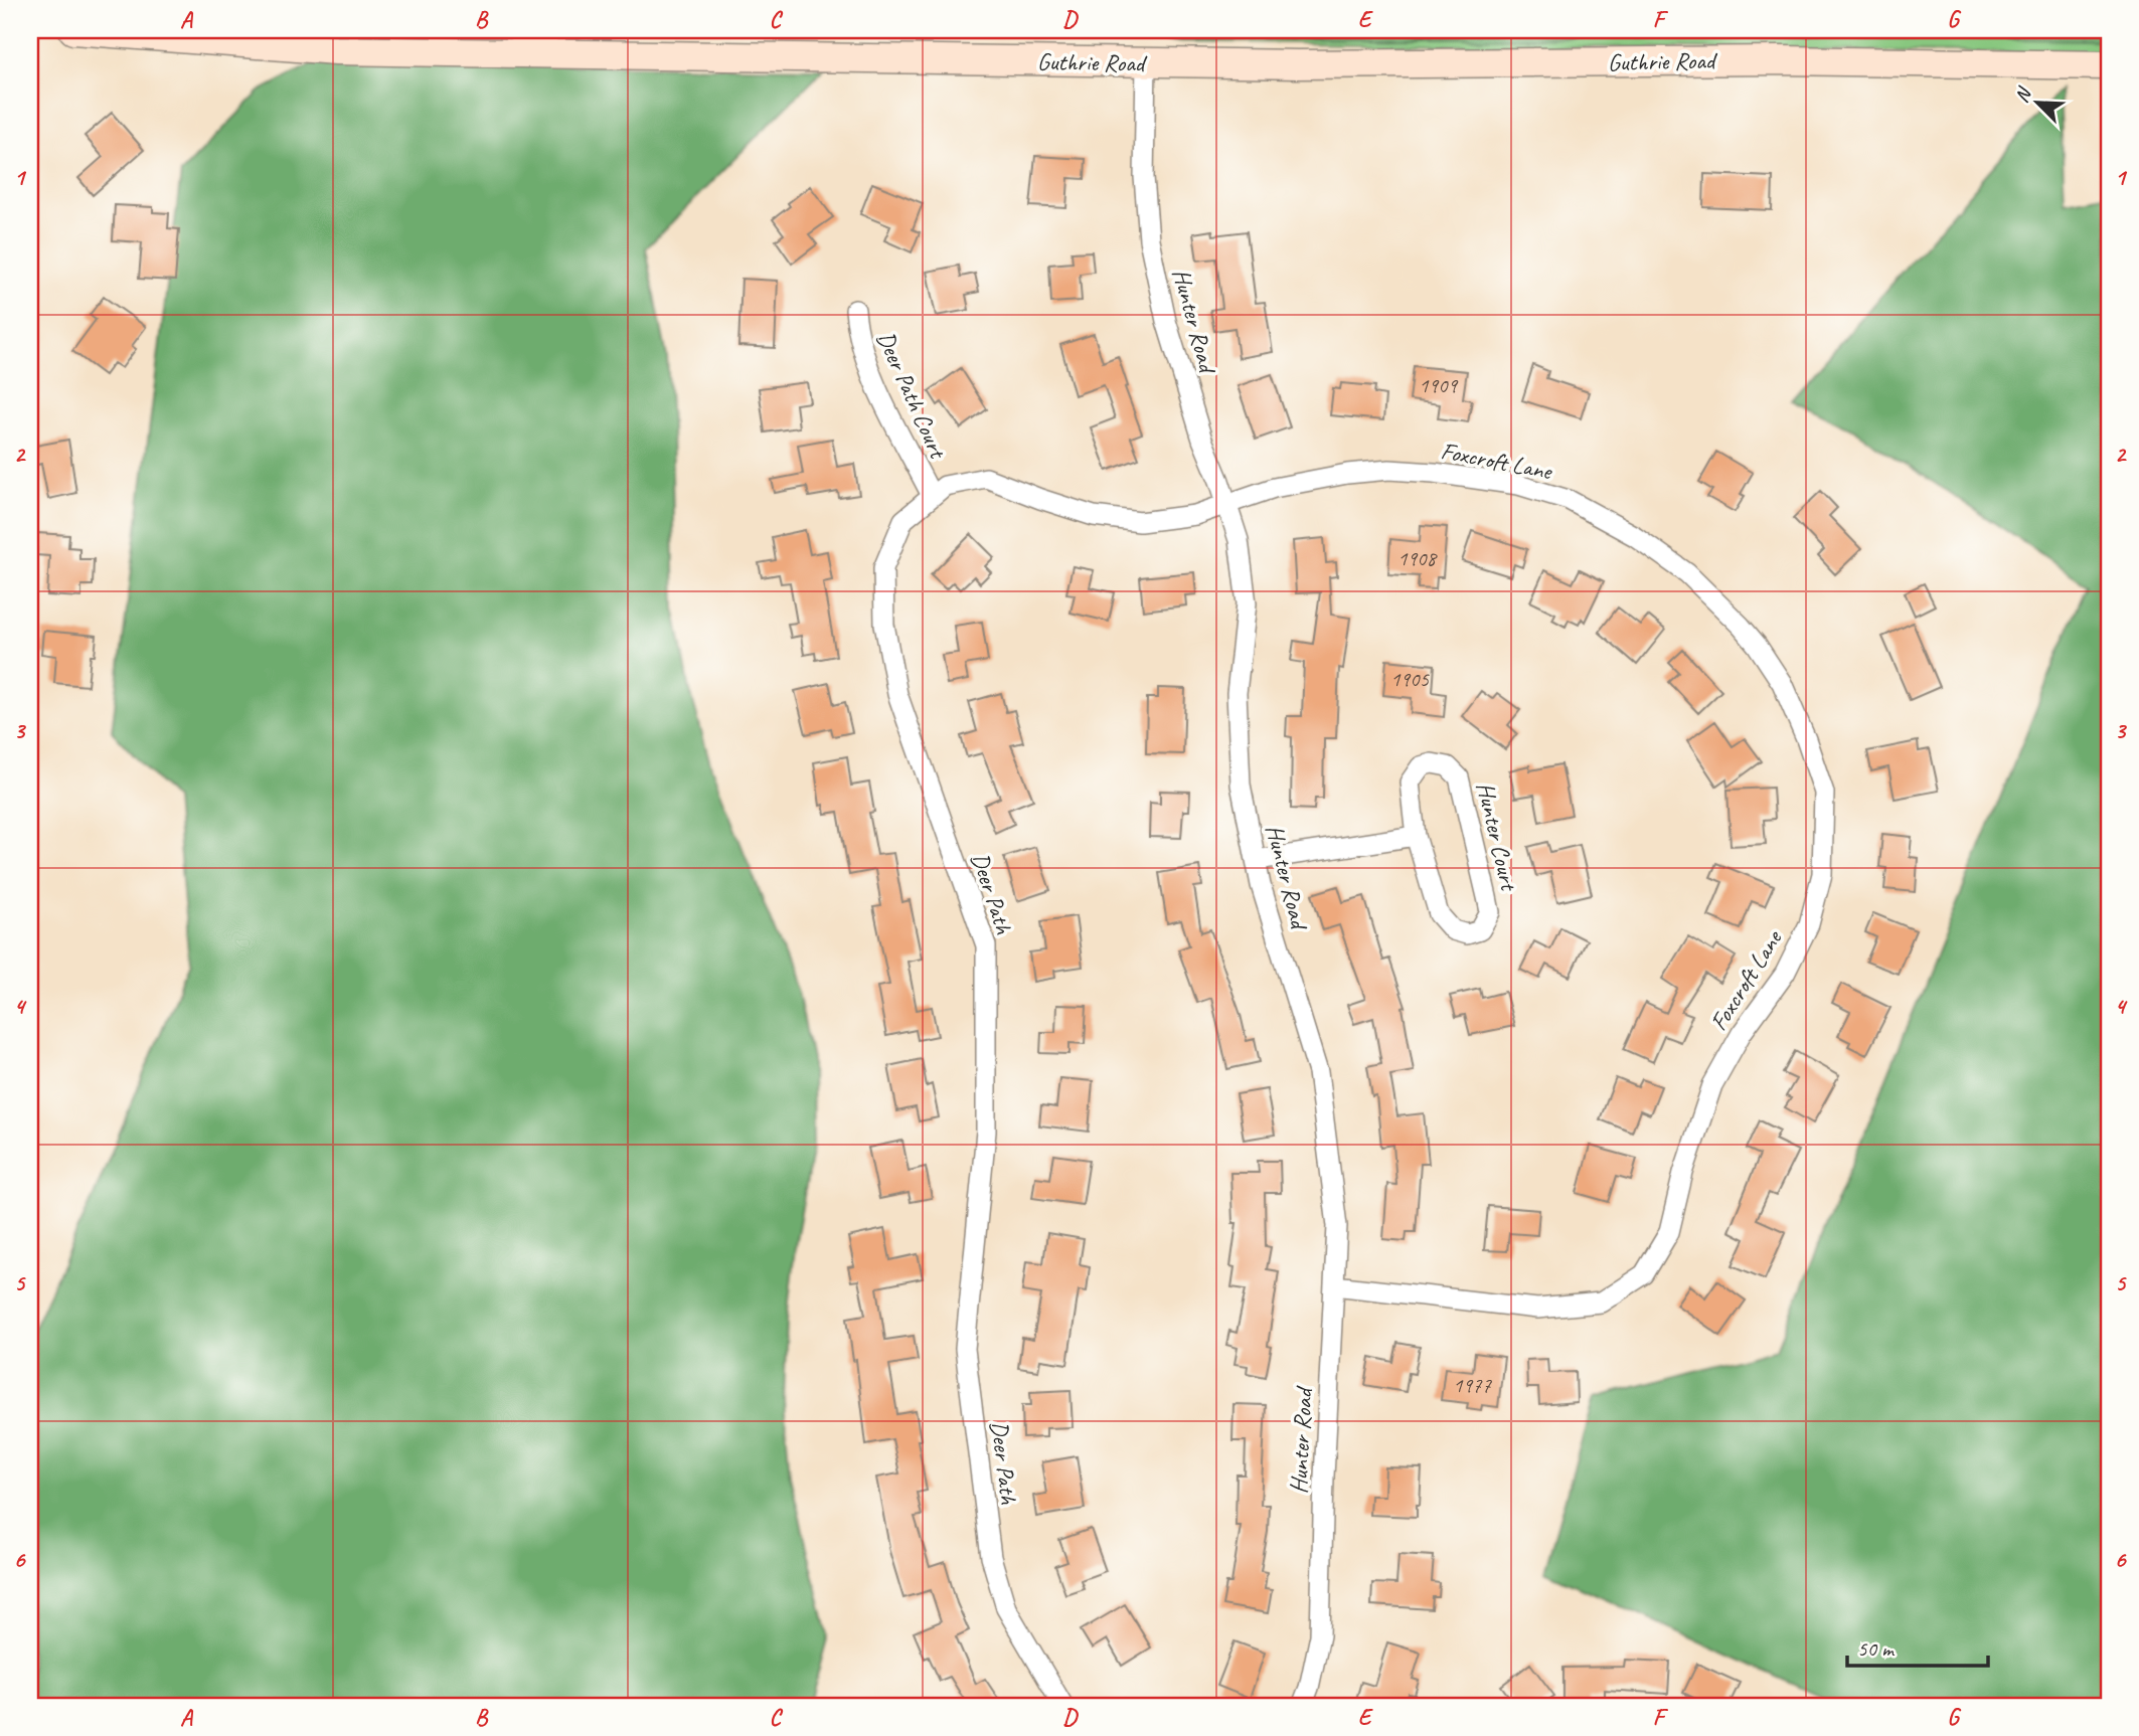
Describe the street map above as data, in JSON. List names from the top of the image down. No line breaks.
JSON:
{"streets":{"street":["Guthrie Road","Hunter Road","Deer Path Court","Foxcroft Lane","Hunter Court","Deer Path"]},"crossings":[["Guthrie Road","Hunter Road"],["Hunter Road","Foxcroft Lane"],["Hunter Road","Deer Path"],["Deer Path Court","Deer Path"],["Foxcroft Lane","Deer Path"]],"house_numbers":["1909","1908","1905","1977"],"scale_bar":"50 m","north":"top left","grid":{"columns":["A","B","C","D","E","F","G"],"rows":["1","2","3","4","5","6"]}}
